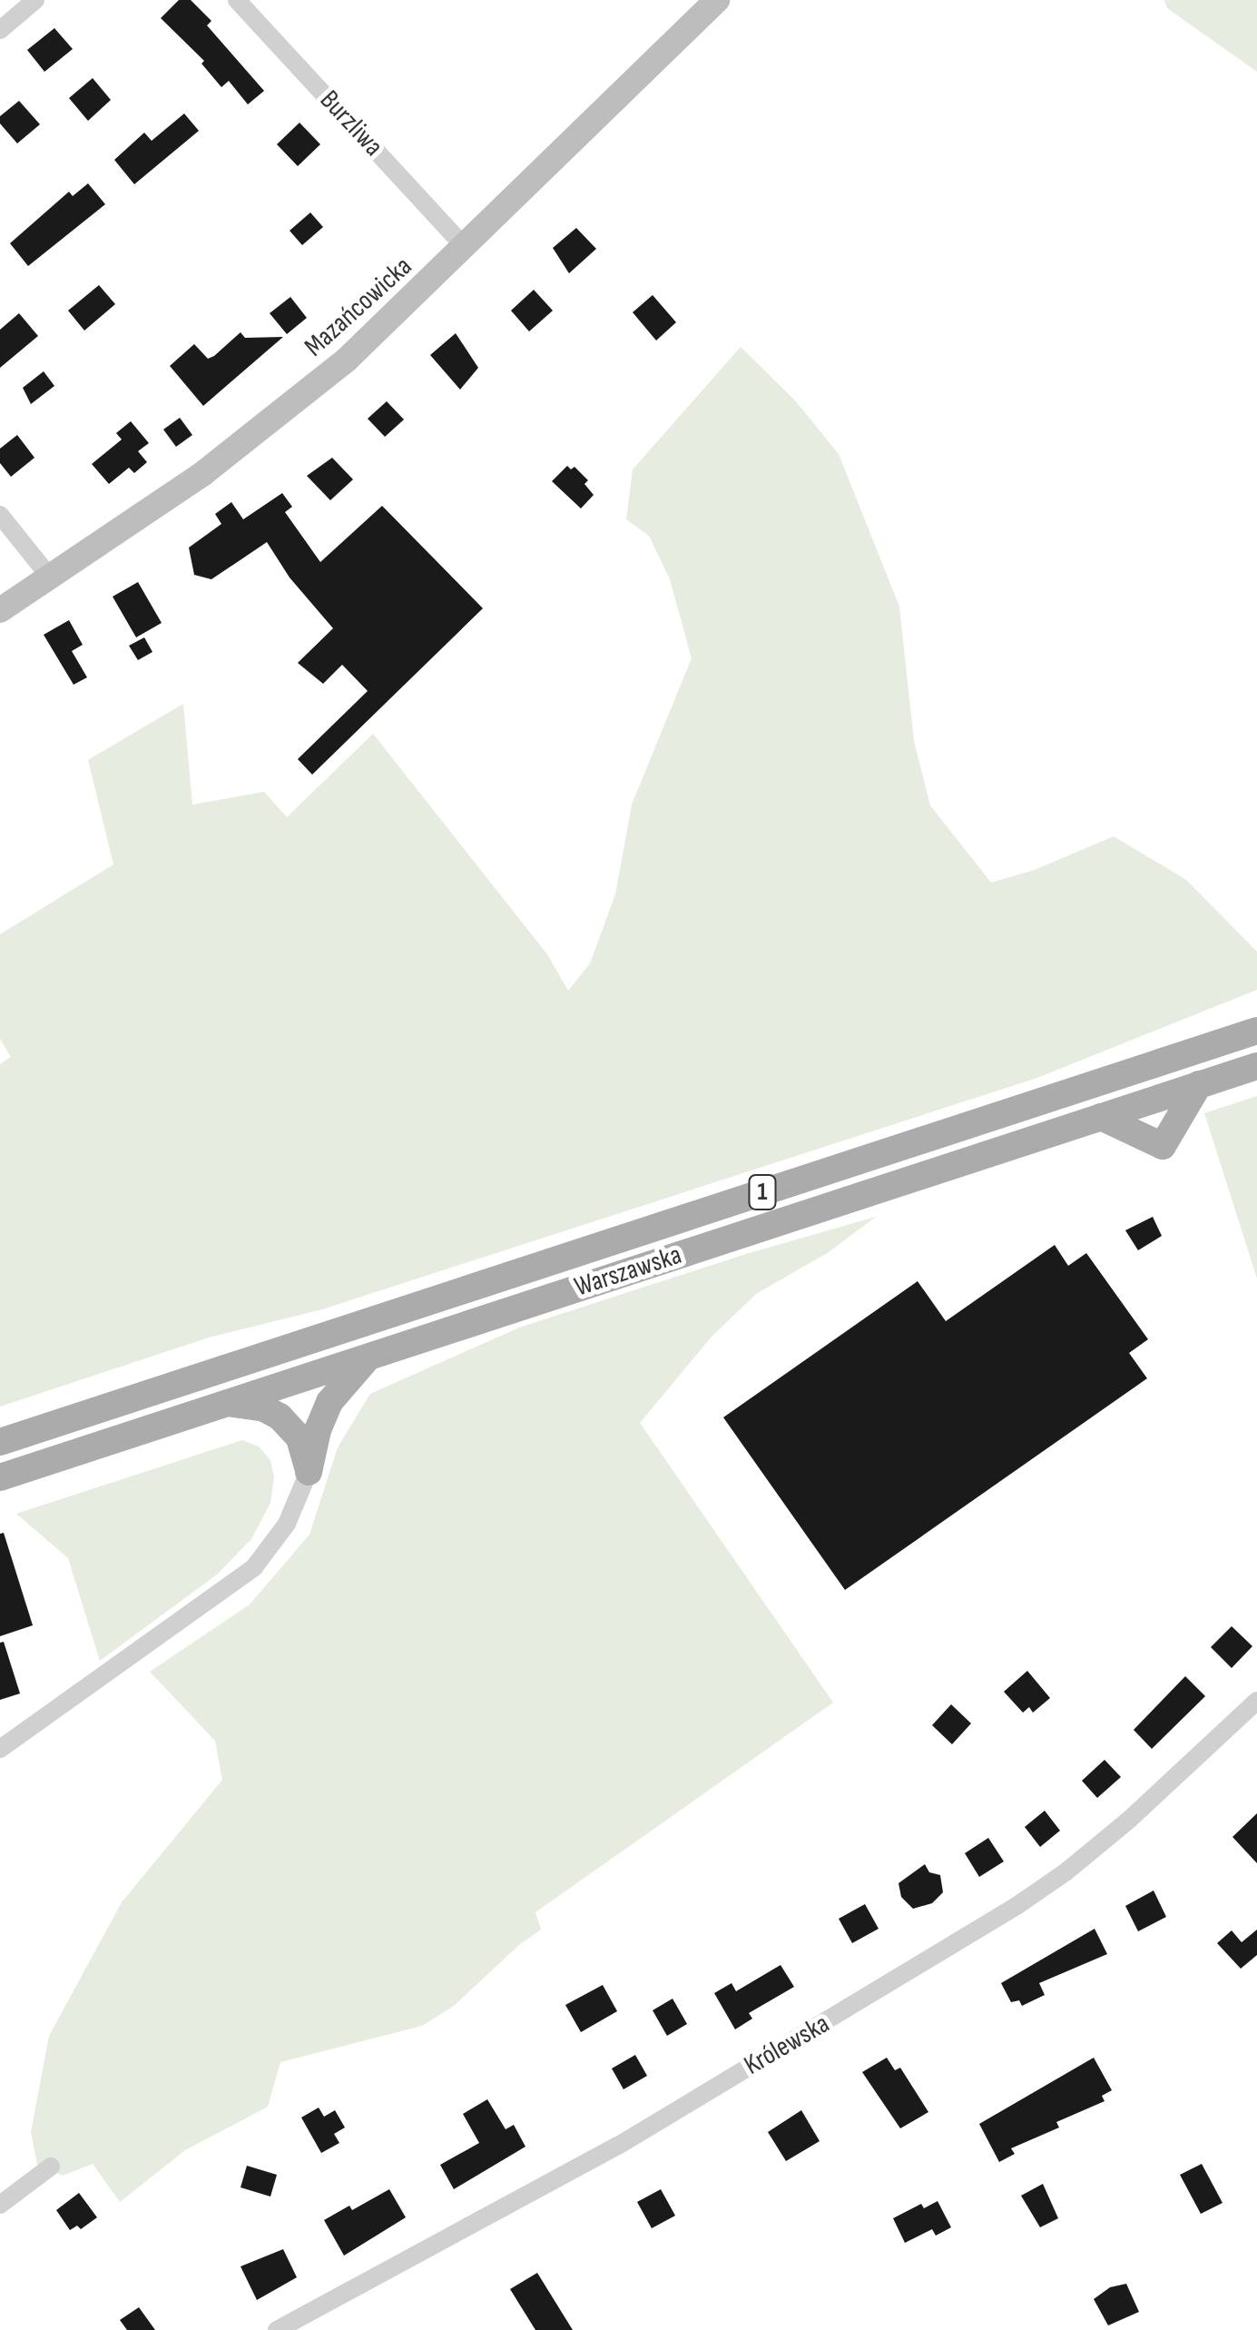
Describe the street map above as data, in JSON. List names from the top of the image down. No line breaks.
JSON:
{"streets":{"main road":["1","Warszawska"],"street":["Burzliwa","Mazańcowicka","Królewska"]},"crossings":[["Burzliwa","Mazańcowicka"]]}
